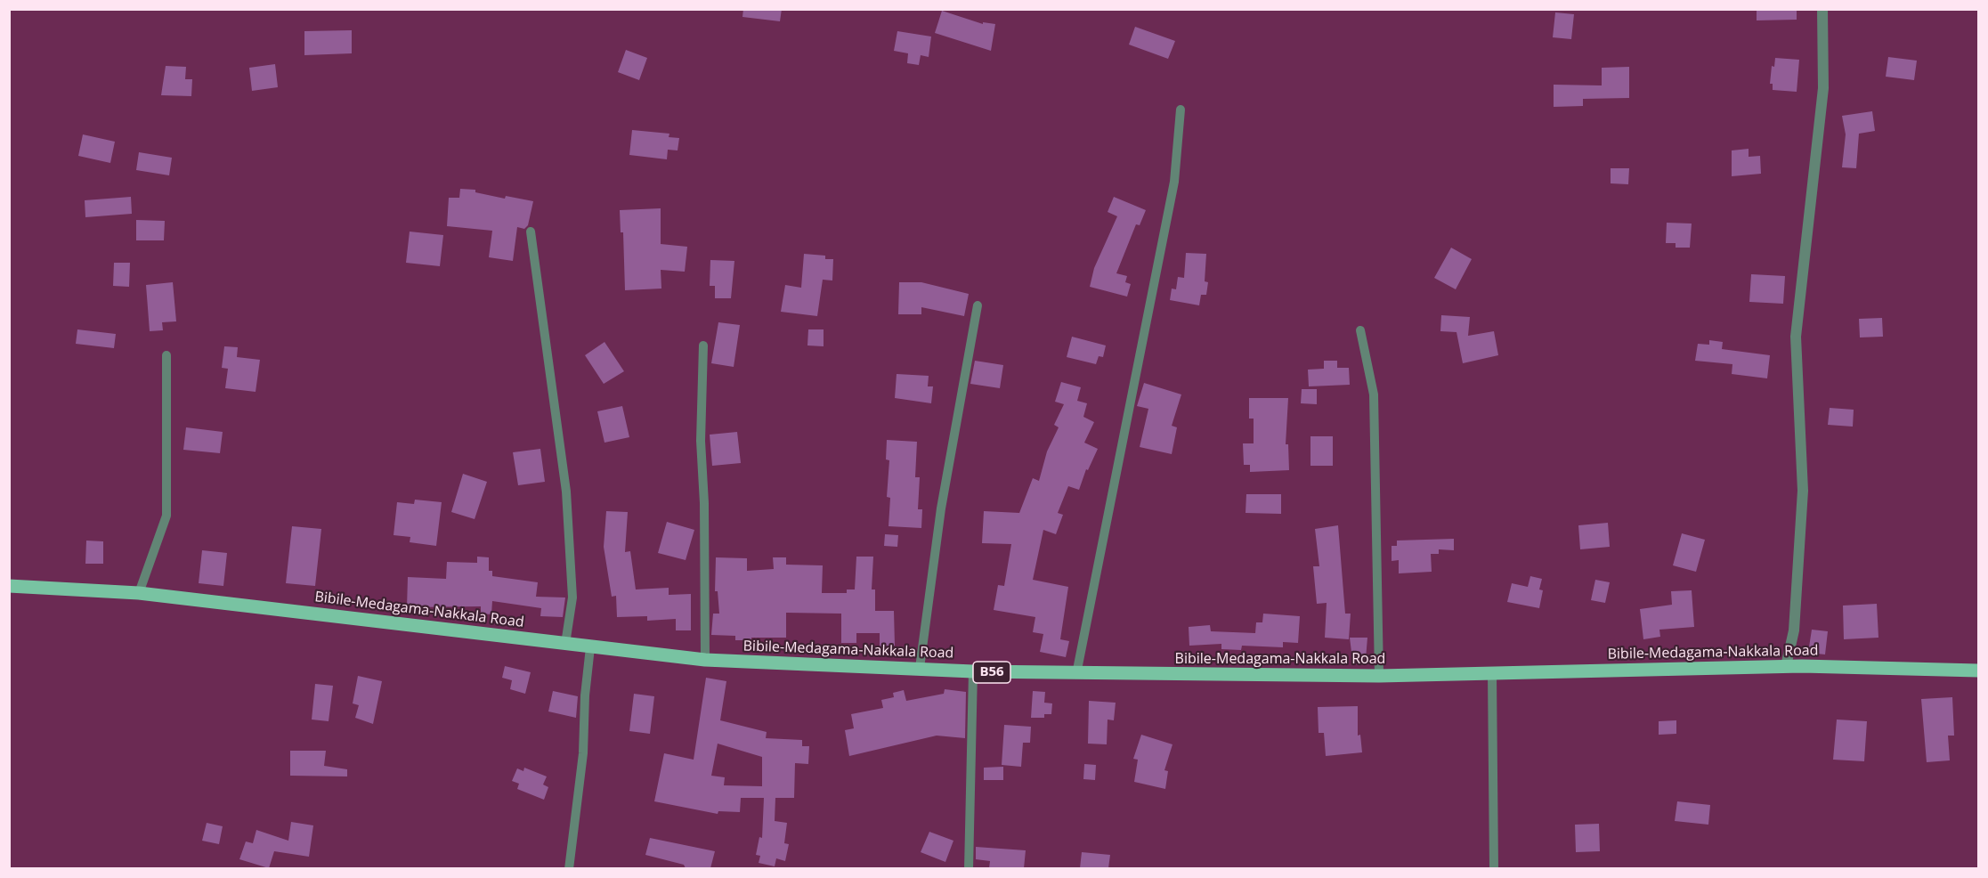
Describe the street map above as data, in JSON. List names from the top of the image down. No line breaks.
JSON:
{"streets":{"main road":["Bibile-Medagama-Nakkala Road","B56"]}}
